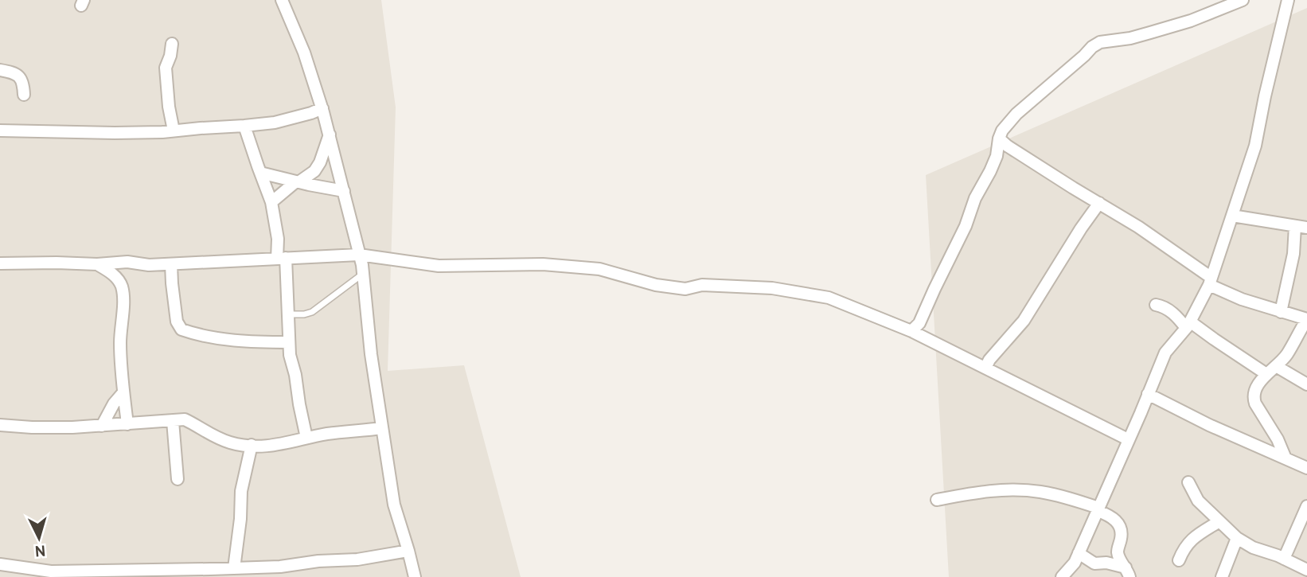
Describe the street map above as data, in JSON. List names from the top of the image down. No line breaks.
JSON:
{"north":"bottom"}
